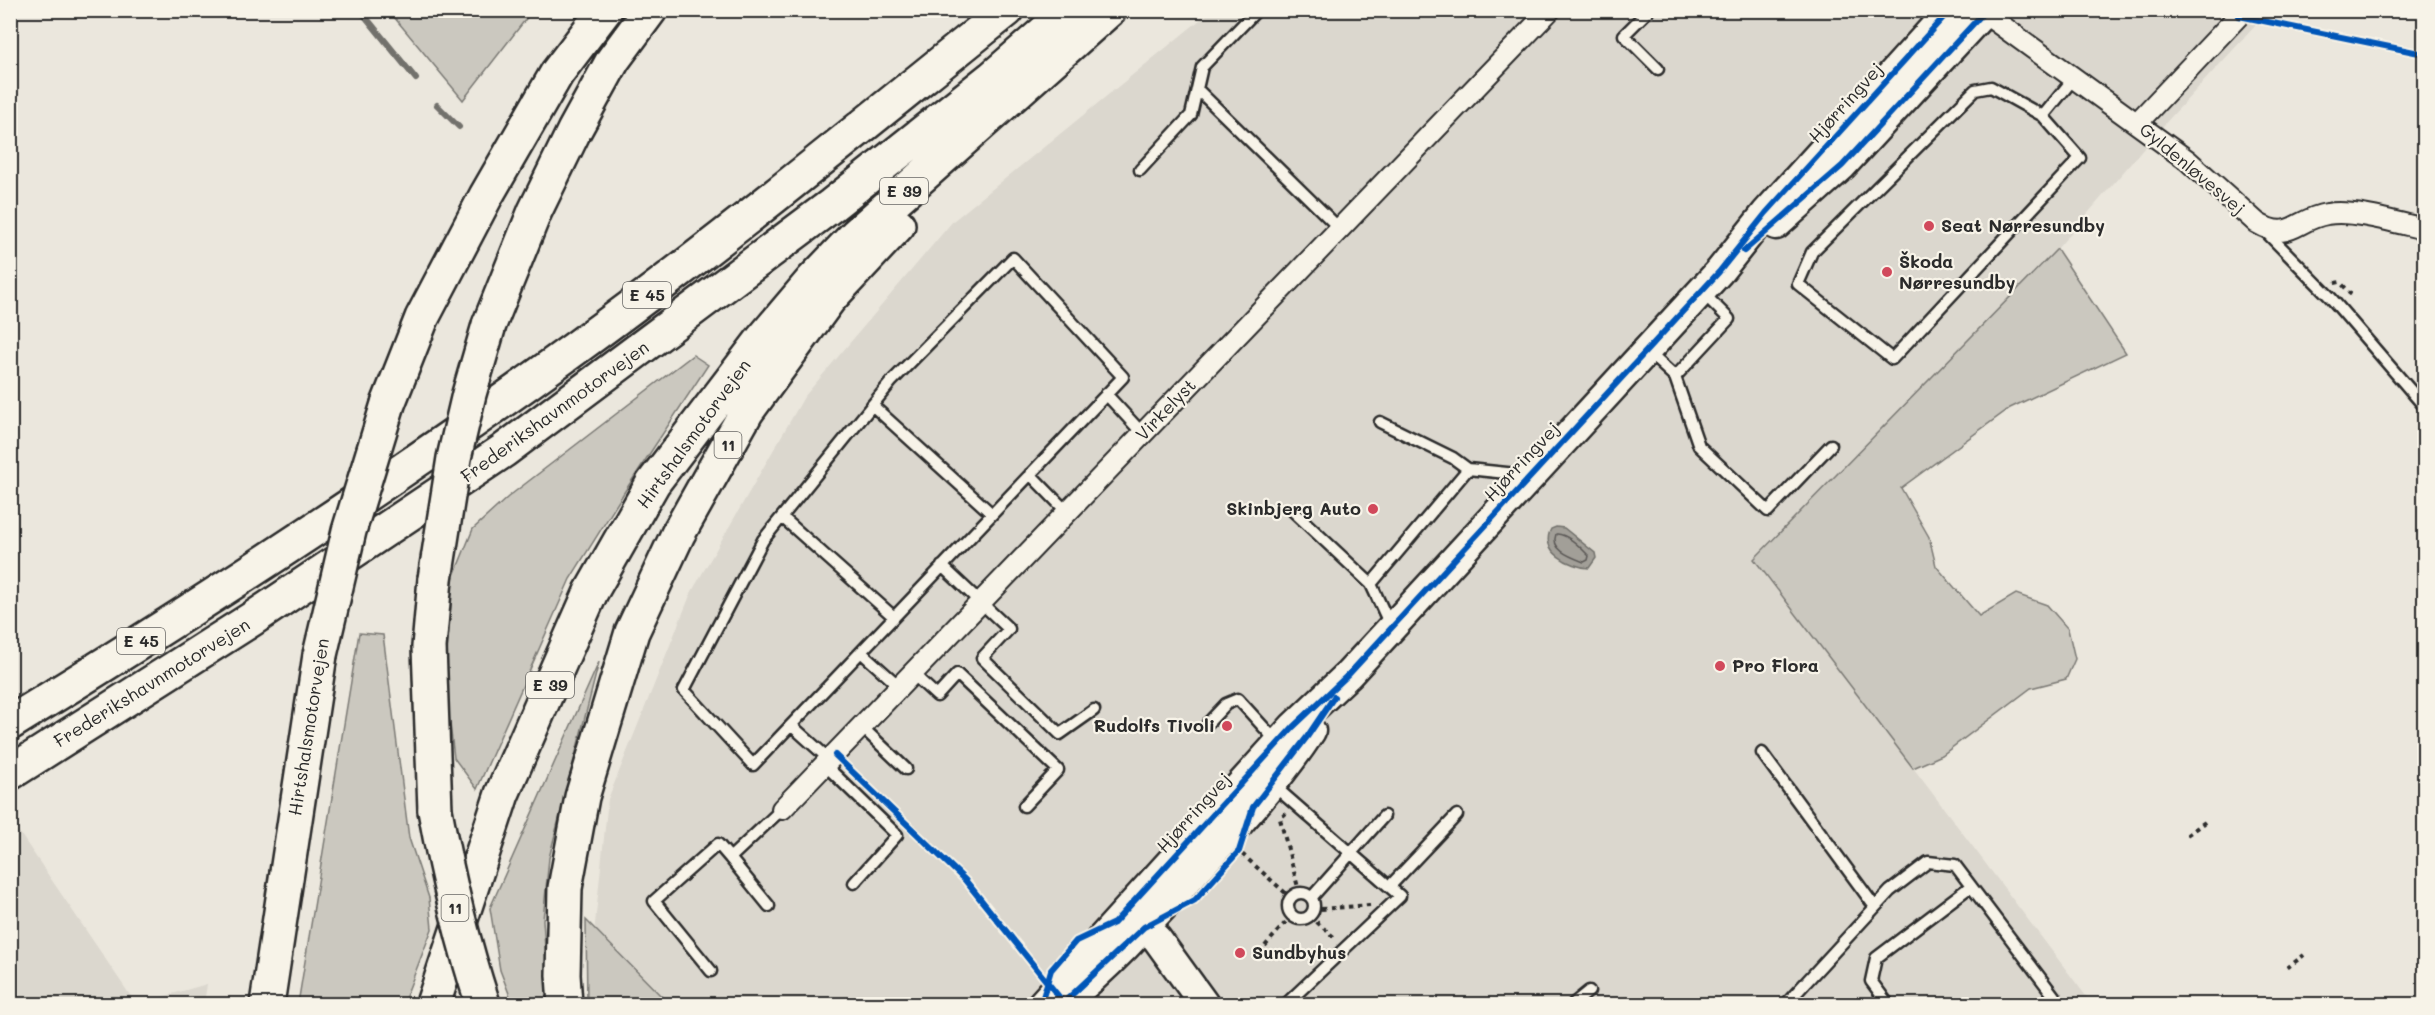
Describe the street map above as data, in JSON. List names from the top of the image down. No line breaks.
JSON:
{"streets":{"highway":["E 39","E 45","Frederikshavnmotorvejen","Hirtshalsmotorvejen","11"],"main road":["Hjørringvej"],"street":["Gyldenløvesvej","Virkelyst"]},"crossings":[["Hjørringvej","Gyldenløvesvej"]],"places":["Seat Nørresundby","Škoda Nørresundby","Skinbjerg Auto","Pro Flora","Rudolfs Tivoli","Sundbyhus"]}
